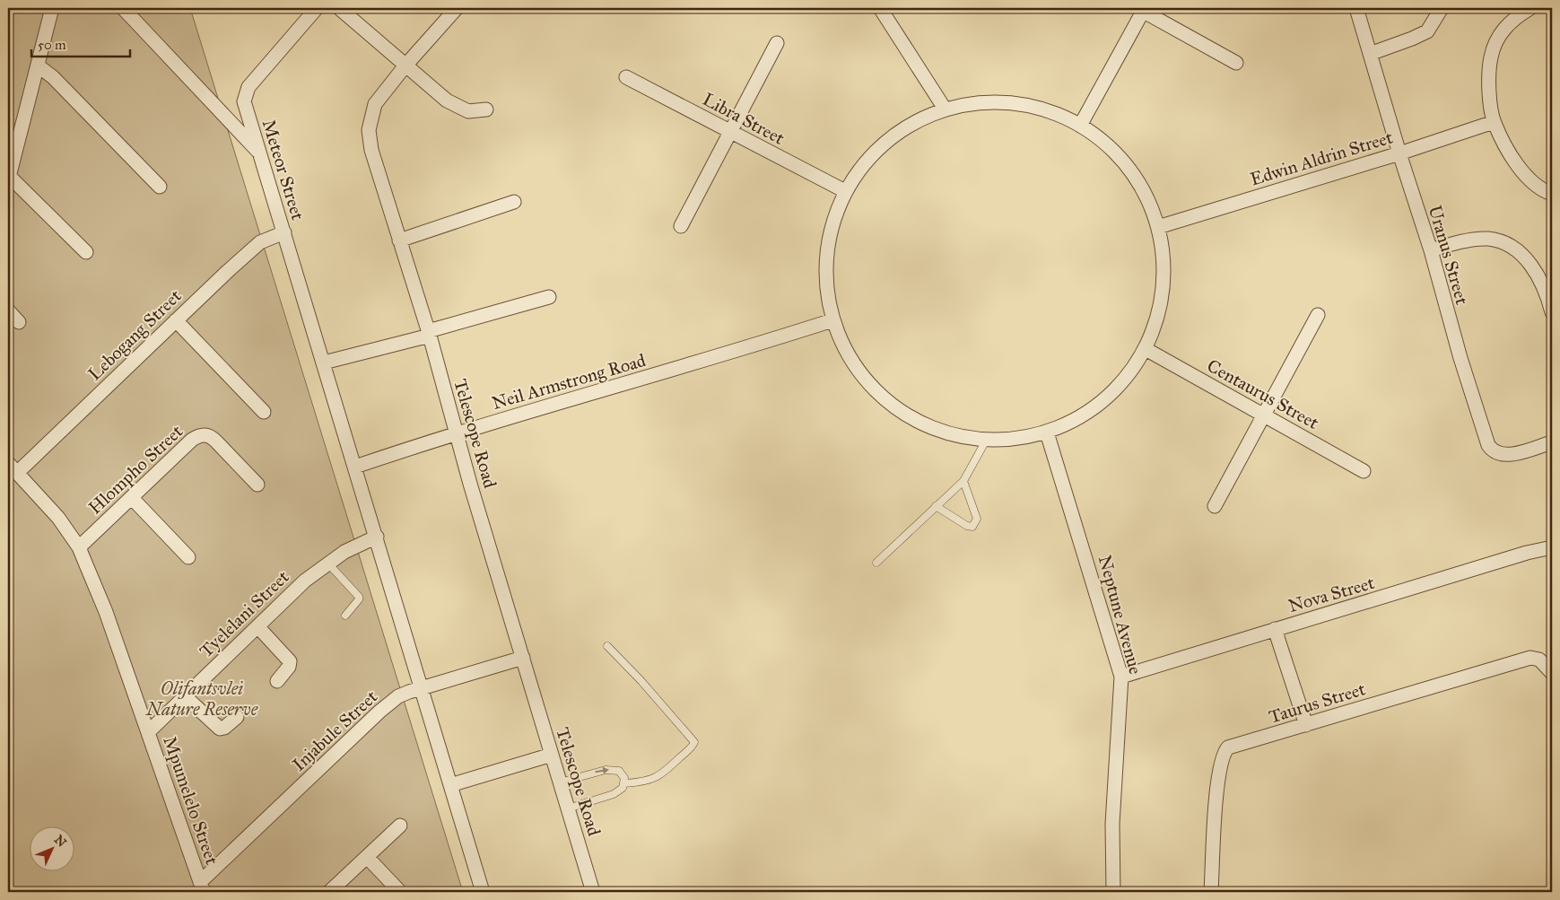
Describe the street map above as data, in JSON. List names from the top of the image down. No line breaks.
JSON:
{"streets":{"street":["Libra Street","Edwin Aldrin Street","Meteor Street","Uranus Street","Lebogang Street","Neil Armstrong Road","Centaurus Street","Telescope Road","Hlompho Street","Nova Street","Tyelelani Street","Neptune Avenue","Taurus Street","Injabule Street","Mpumelelo Street"]},"crossings":[["Edwin Aldrin Street","Uranus Street"],["Meteor Street","Lebogang Street"],["Meteor Street","Neil Armstrong Road"],["Lebogang Street","Mpumelelo Street"],["Neil Armstrong Road","Telescope Road"],["Telescope Road","Injabule Street"],["Hlompho Street","Mpumelelo Street"],["Nova Street","Neptune Avenue"],["Tyelelani Street","Mpumelelo Street"],["Injabule Street","Mpumelelo Street"]],"parks":["Olifantsvlei Nature Reserve"],"scale_bar":"50 m","north":"top right"}
